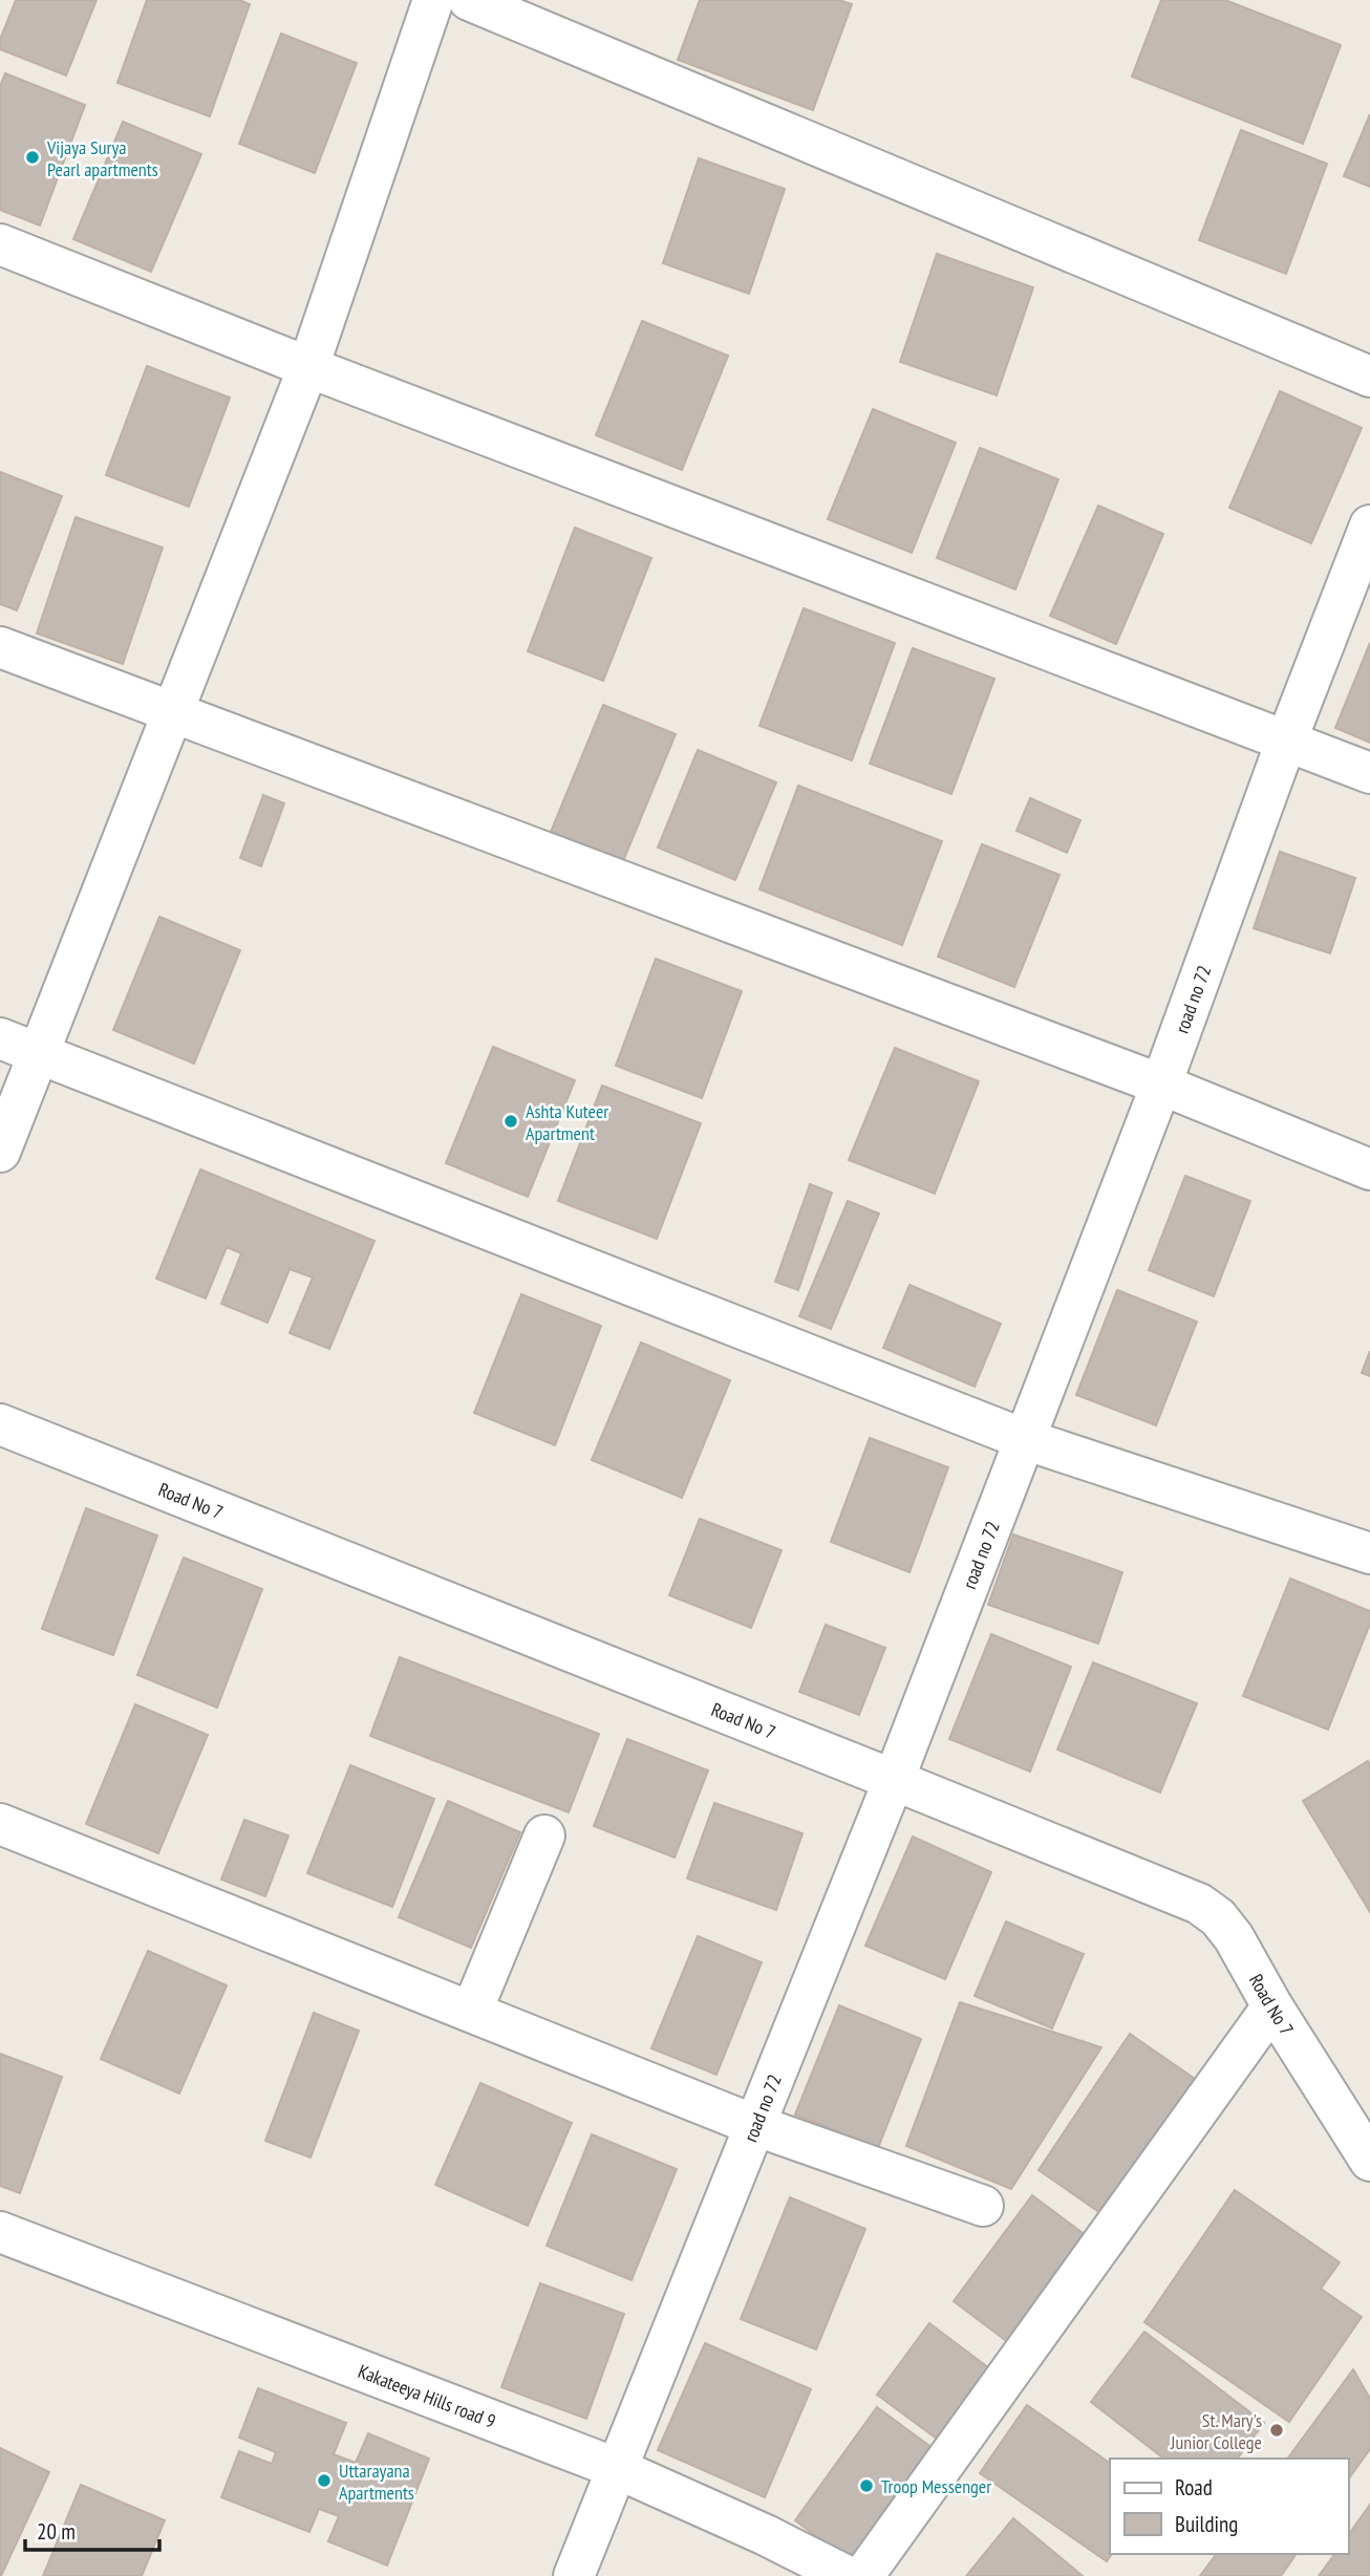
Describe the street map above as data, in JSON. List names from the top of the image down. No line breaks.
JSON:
{"streets":{"street":["road no 72","Road No 7","Kakateeya Hills road 9"]},"crossings":[["road no 72","Road No 7"],["road no 72","Kakateeya Hills road 9"]],"places":["Vijaya Surya Pearl apartments","Ashta Kuteer Apartment","St. Mary's Junior College","Uttarayana Apartments","Troop Messenger"],"legend":["Road","Building"],"scale_bar":"20 m"}
